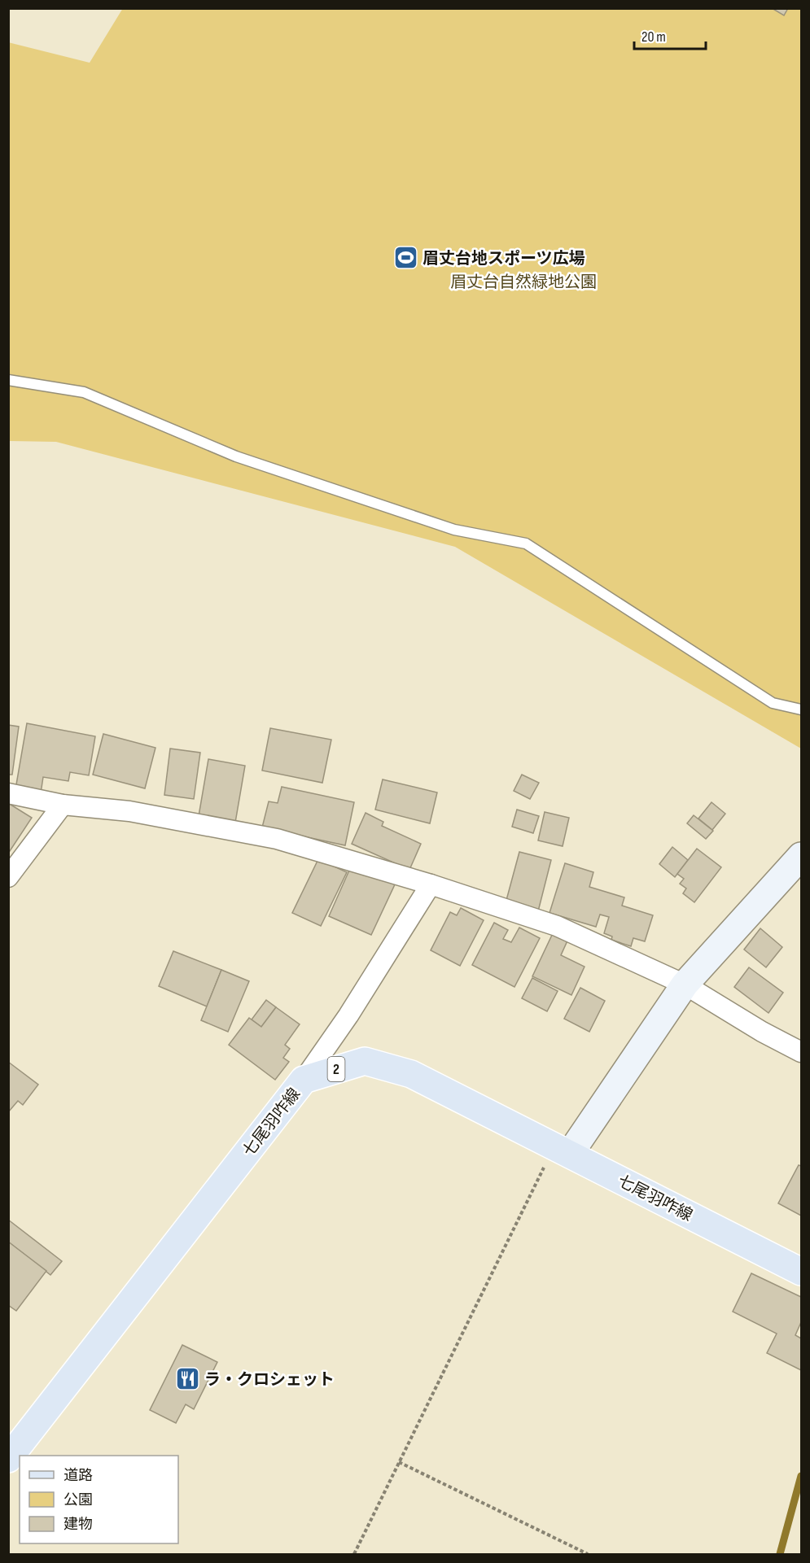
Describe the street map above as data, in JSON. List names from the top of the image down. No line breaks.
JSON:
{"streets":{"main road":["2","七尾羽咋線"]},"parks":["眉丈台自然緑地公園"],"places":{"sports":["眉丈台地スポーツ広場"],"restaurant":["ラ・クロシェット"]},"legend":["道路","公園","建物"],"scale_bar":"20 m"}
